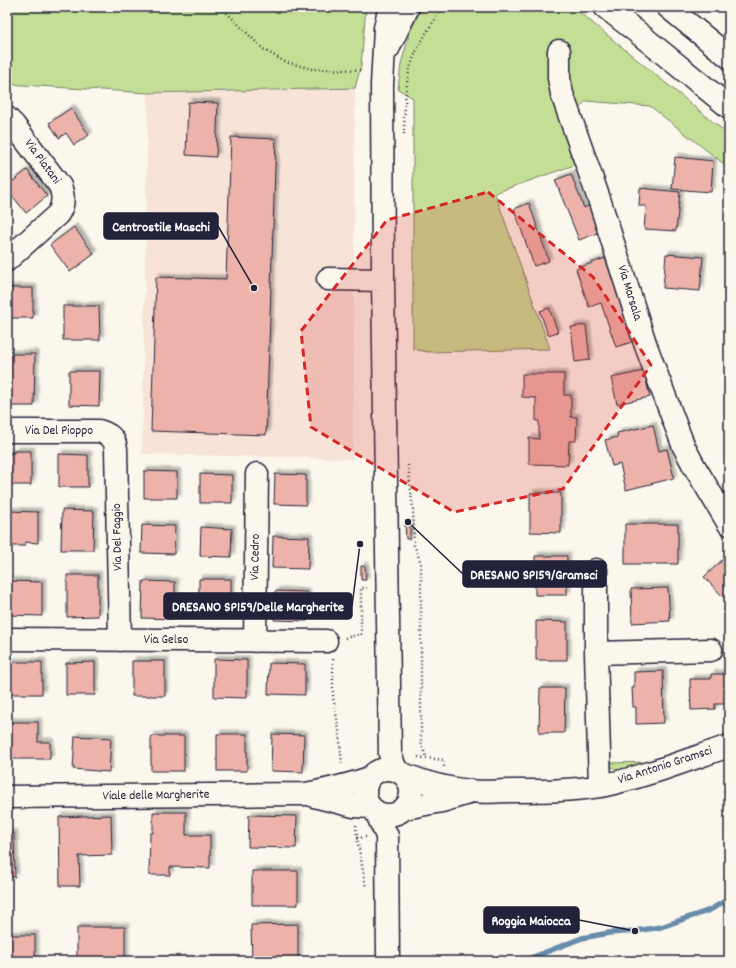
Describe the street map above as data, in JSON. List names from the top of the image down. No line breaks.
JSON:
{"streets":{"street":["Via Platani","Via Marsala","Via Del Pioppo","Via Del Faggio","Via Cedro","Via Gelso","Via Antonio Gramsci","Viale delle Margherite"]},"crossings":[["Via Del Pioppo","Via Del Faggio"],["Via Del Faggio","Via Gelso"],["Via Cedro","Via Gelso"],["Via Antonio Gramsci","Viale delle Margherite"]],"places":["Centrostile Maschi","DRESANO SP159/Gramsci","DRESANO SP159/Delle Margherite","Roggia Maiocca"]}
